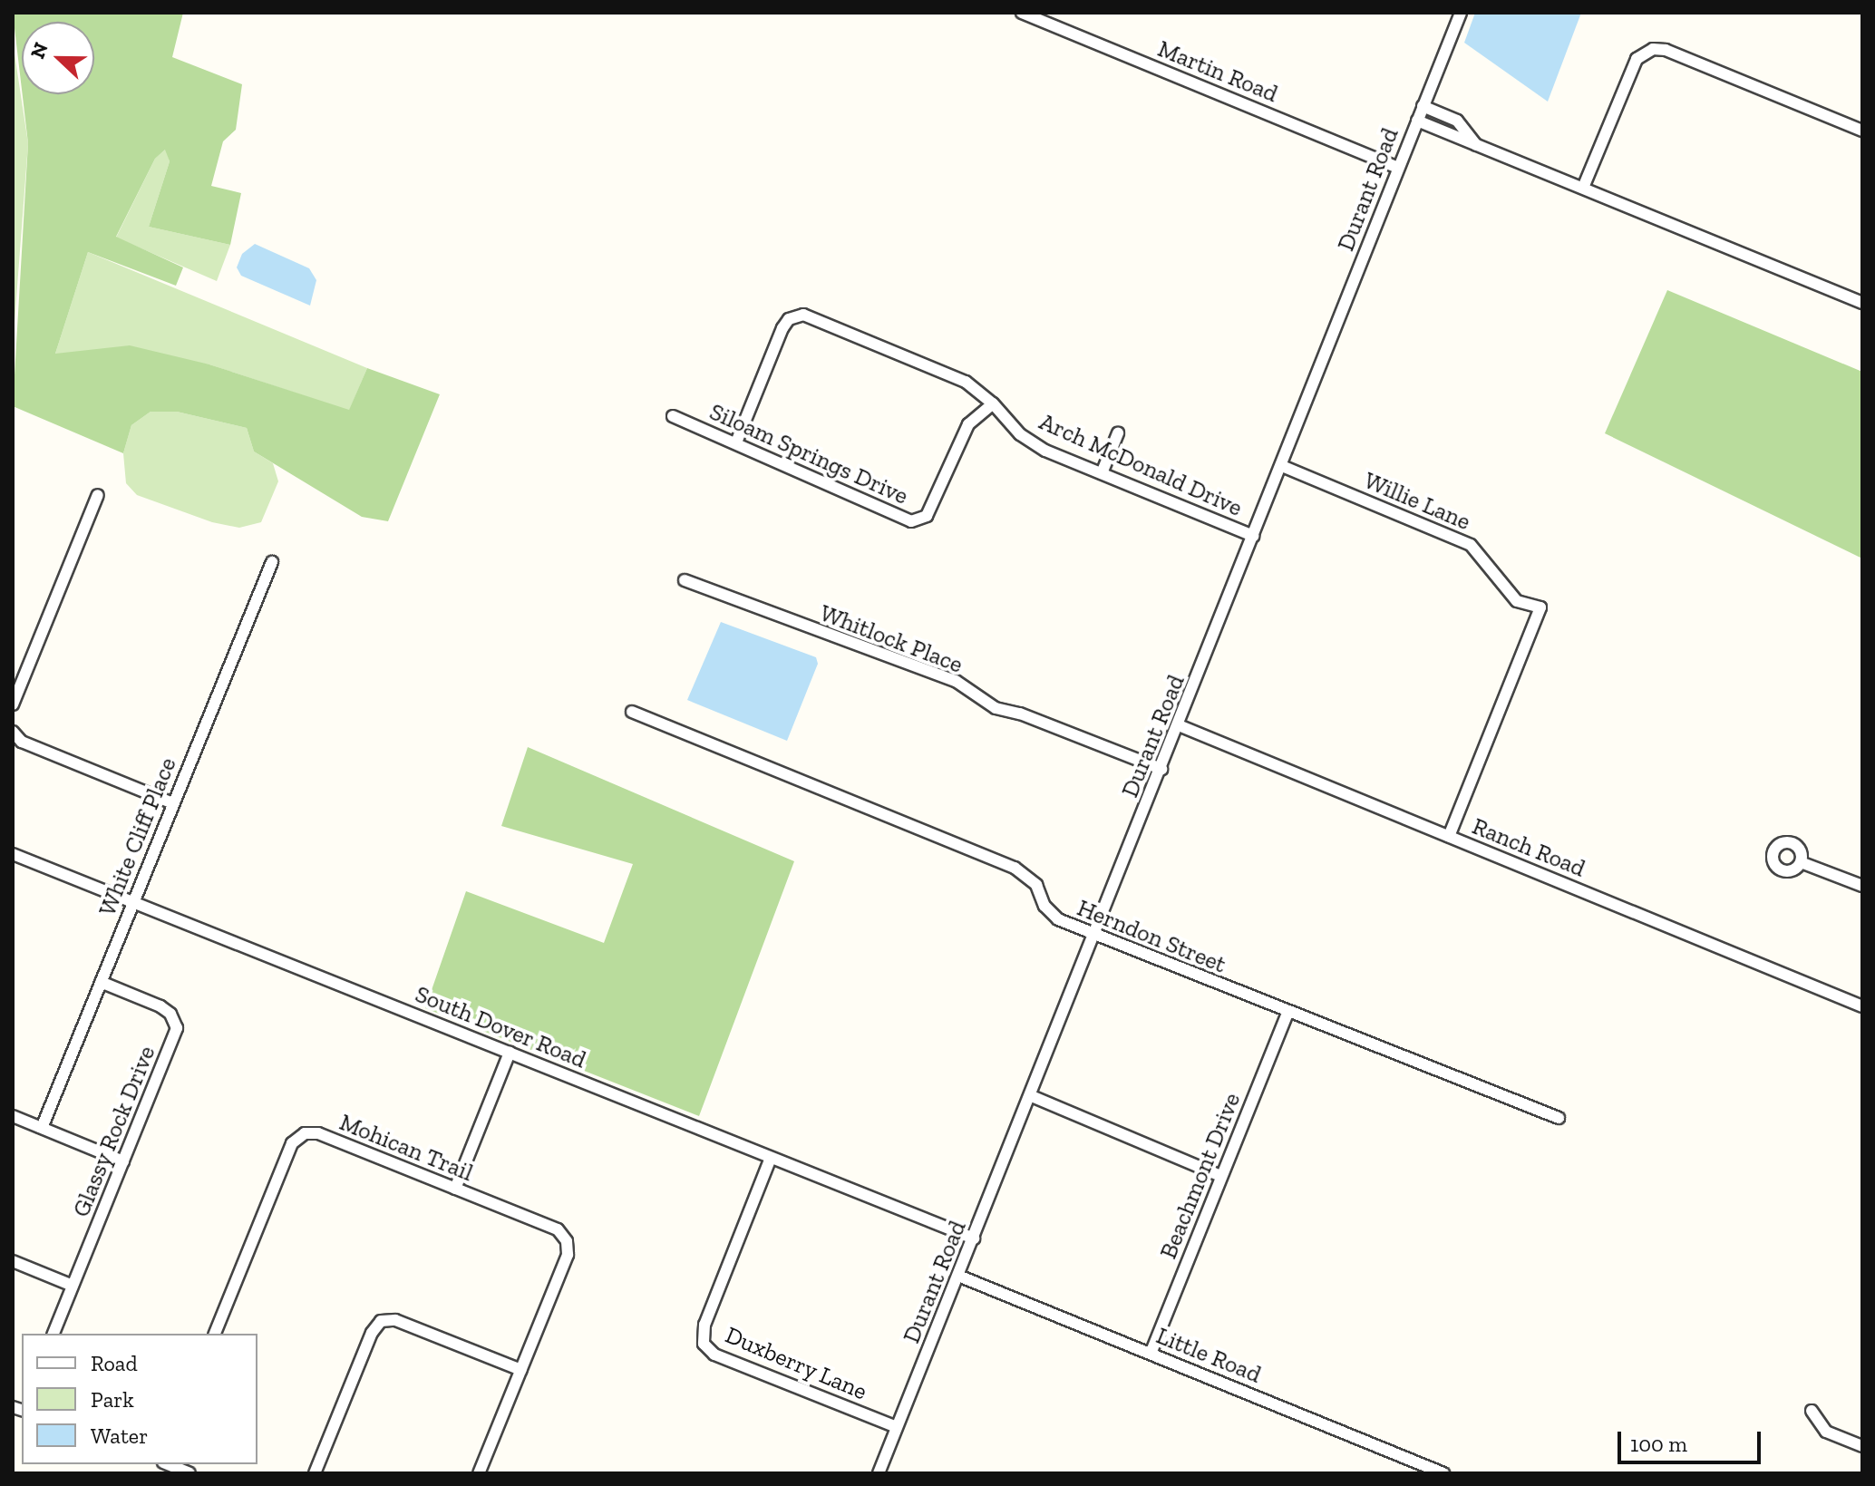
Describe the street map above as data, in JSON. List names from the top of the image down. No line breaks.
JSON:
{"streets":{"street":["Martin Road","Durant Road","Siloam Springs Drive","Arch McDonald Drive","Willie Lane","Whitlock Place","White Cliff Place","Ranch Road","Herndon Street","South Dover Road","Glassy Rock Drive","Mohican Trail","Beachmont Drive","Little Road","Duxberry Lane"]},"crossings":[["Martin Road","Durant Road"],["Durant Road","Arch McDonald Drive"],["Durant Road","Willie Lane"],["Durant Road","Whitlock Place"],["Durant Road","Ranch Road"],["Durant Road","Herndon Street"],["Durant Road","South Dover Road"],["Durant Road","Little Road"],["Durant Road","Duxberry Lane"],["Siloam Springs Drive","Arch McDonald Drive"],["Willie Lane","Ranch Road"],["White Cliff Place","South Dover Road"],["White Cliff Place","Glassy Rock Drive"],["Herndon Street","Beachmont Drive"],["South Dover Road","Duxberry Lane"],["Beachmont Drive","Little Road"]],"legend":["Road","Park","Water"],"scale_bar":"100 m","north":"left"}
